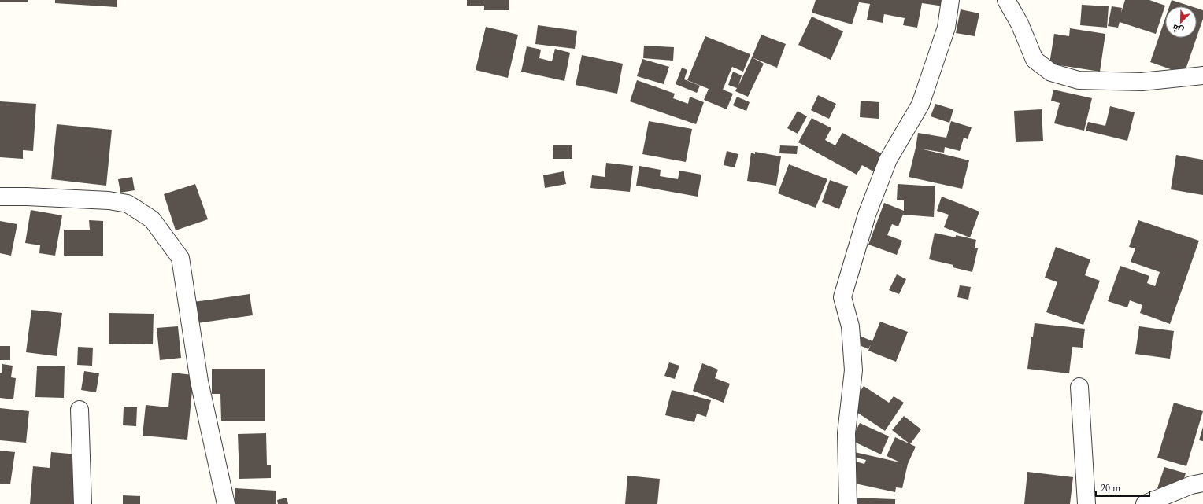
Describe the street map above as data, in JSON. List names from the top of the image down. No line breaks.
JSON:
{"scale_bar":"20 m","north":"bottom left"}
